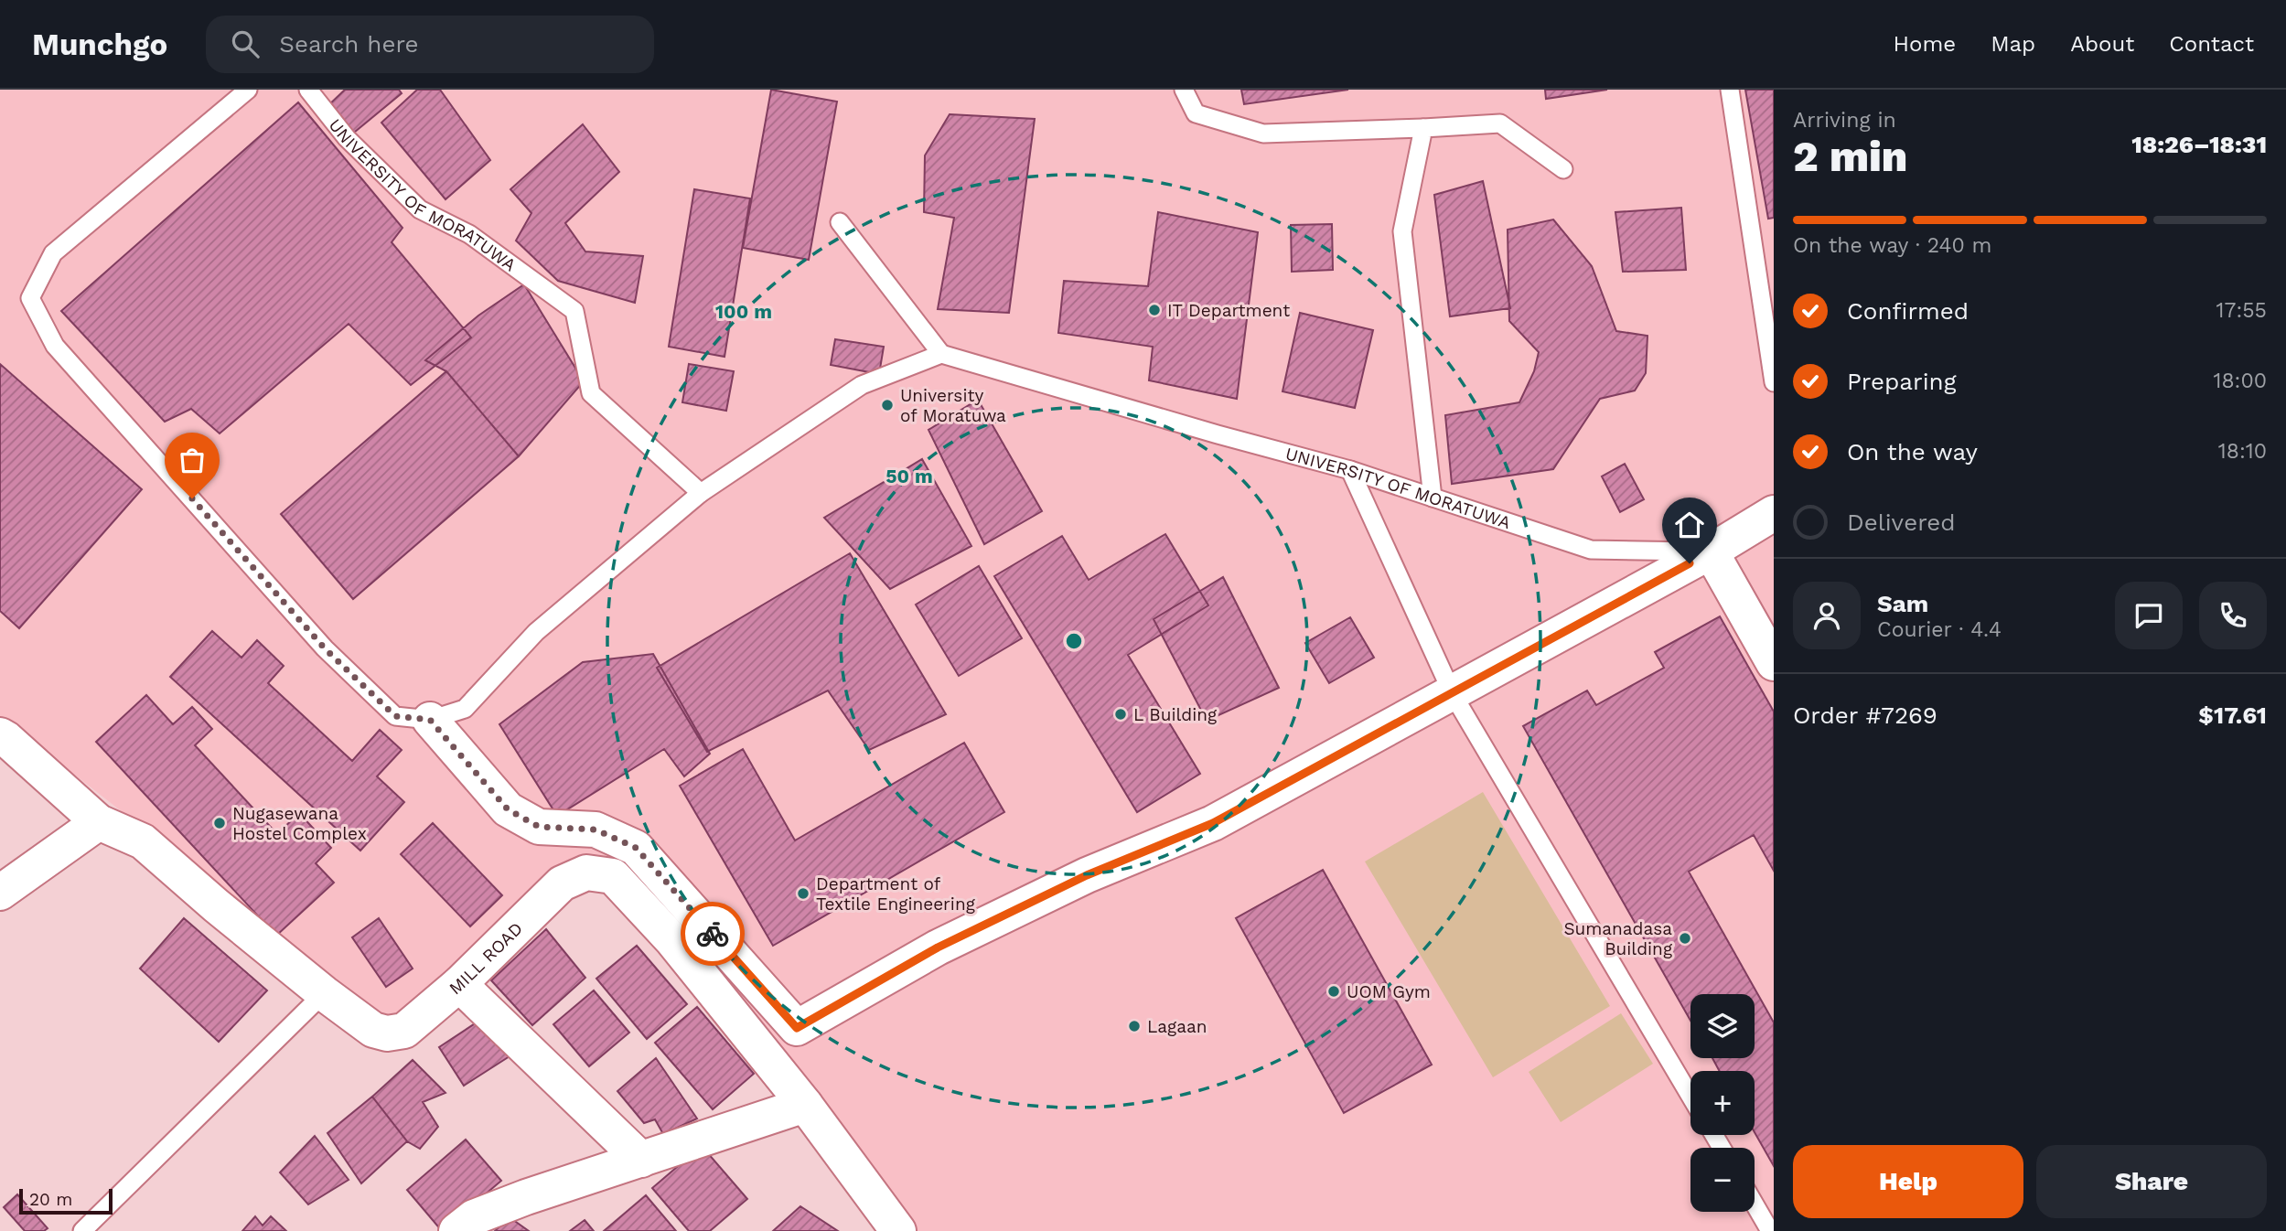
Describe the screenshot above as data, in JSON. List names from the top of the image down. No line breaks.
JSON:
{"streets":{"street":["MILL ROAD"],"lane":["UNIVERSITY OF MORATUWA"]},"places":["IT Department","University of Moratuwa","L Building","Nugasewana Hostel Complex","Department of Textile Engineering","Sumanadasa Building","UOM Gym","Lagaan"],"scale_bar":"20 m","page":{"header":"Munchgo","search":"Search here","nav":["Home","Map","About","Contact"],"heading":["2 min","Arriving in","18:26–18:31"],"panel":["Sam","Courier · 4.4","Order #7269","$17.61"],"bar":"On the way · 240 m","list":[["Confirmed","17:55"],["Preparing","18:00"],["On the way","18:10"],"Delivered"],"map_buttons":["+","−"],"buttons":["Help","Share"],"scale":"20 m"},"rings":["100 m","50 m"]}
